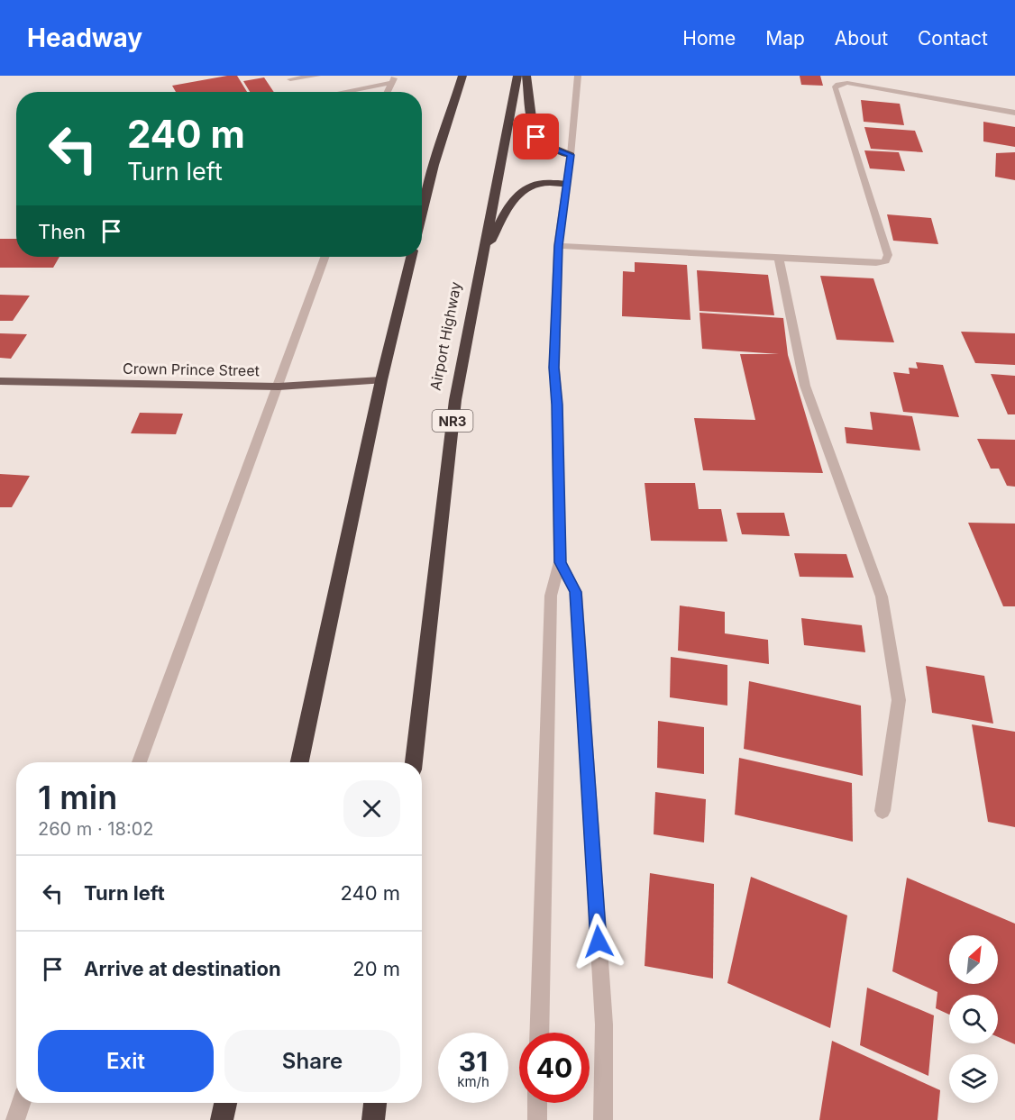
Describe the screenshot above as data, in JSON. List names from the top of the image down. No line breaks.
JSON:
{"streets":{"highway":["Airport Highway","NR3"],"main road":["Crown Prince Street"]},"north":"top right","page":{"header":"Headway","nav":["Home","Map","About","Contact"],"turn":["240 m","Turn left"],"then":"Then","heading":["1 min","260 m · 18:02"],"list":[{"name":"Turn left","value":"240 m"},{"name":"Arrive at destination","value":"20 m"}],"buttons":["Exit","Share"],"speed":"31 km/h","limit":"40"}}
